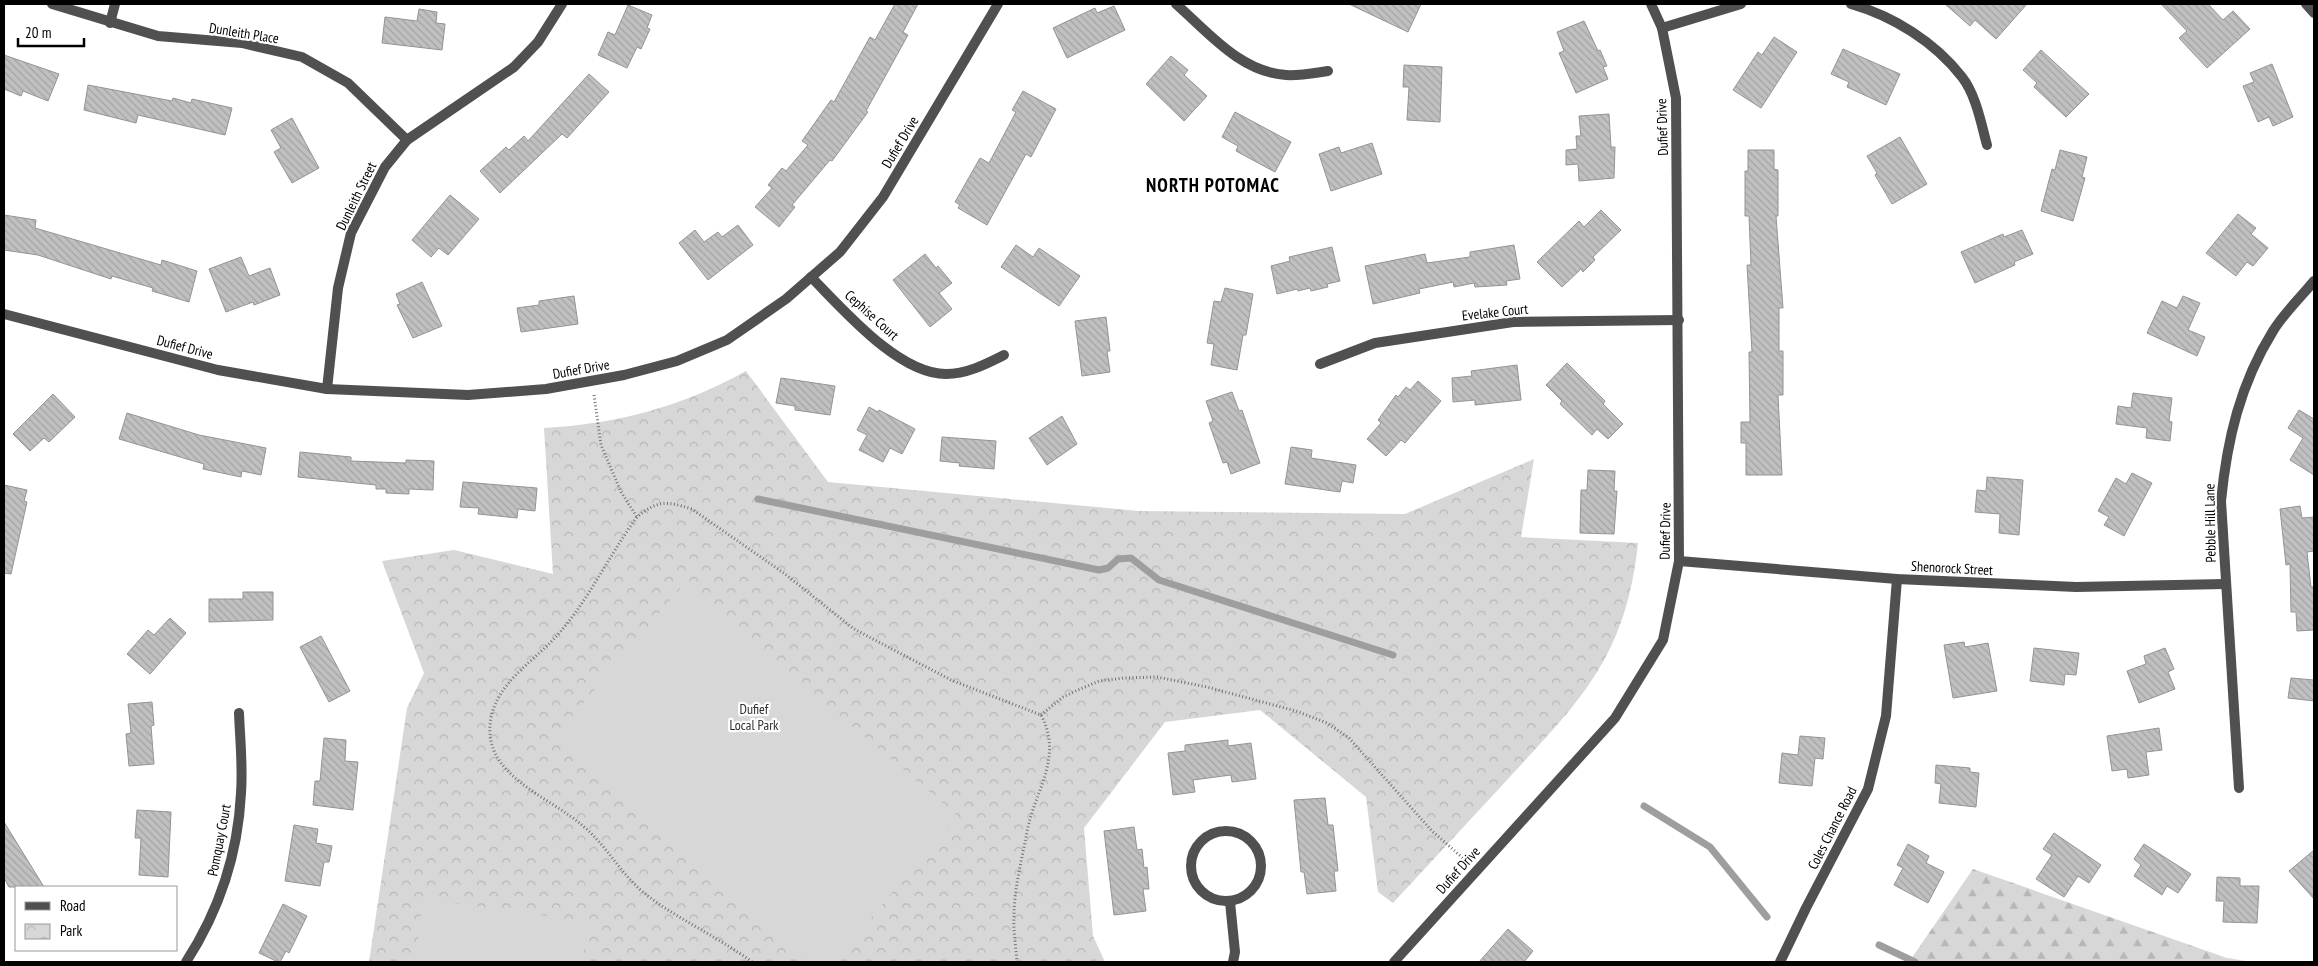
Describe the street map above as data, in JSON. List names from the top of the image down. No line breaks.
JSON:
{"streets":{"street":["Dunleith Place","Dufief Drive","Dunleith Street","Evelake Court","Cephise Court","Pebble Hill Lane","Shenorock Street","Coles Chance Road","Pomquay Court"]},"crossings":[["Dunleith Place","Dunleith Street"],["Dufief Drive","Dunleith Street"],["Dufief Drive","Evelake Court"],["Dufief Drive","Cephise Court"],["Dufief Drive","Shenorock Street"],["Pebble Hill Lane","Shenorock Street"],["Shenorock Street","Coles Chance Road"]],"districts":["NORTH POTOMAC"],"parks":["Dufief Local Park"],"legend":["Road","Park"],"scale_bar":"20 m"}
